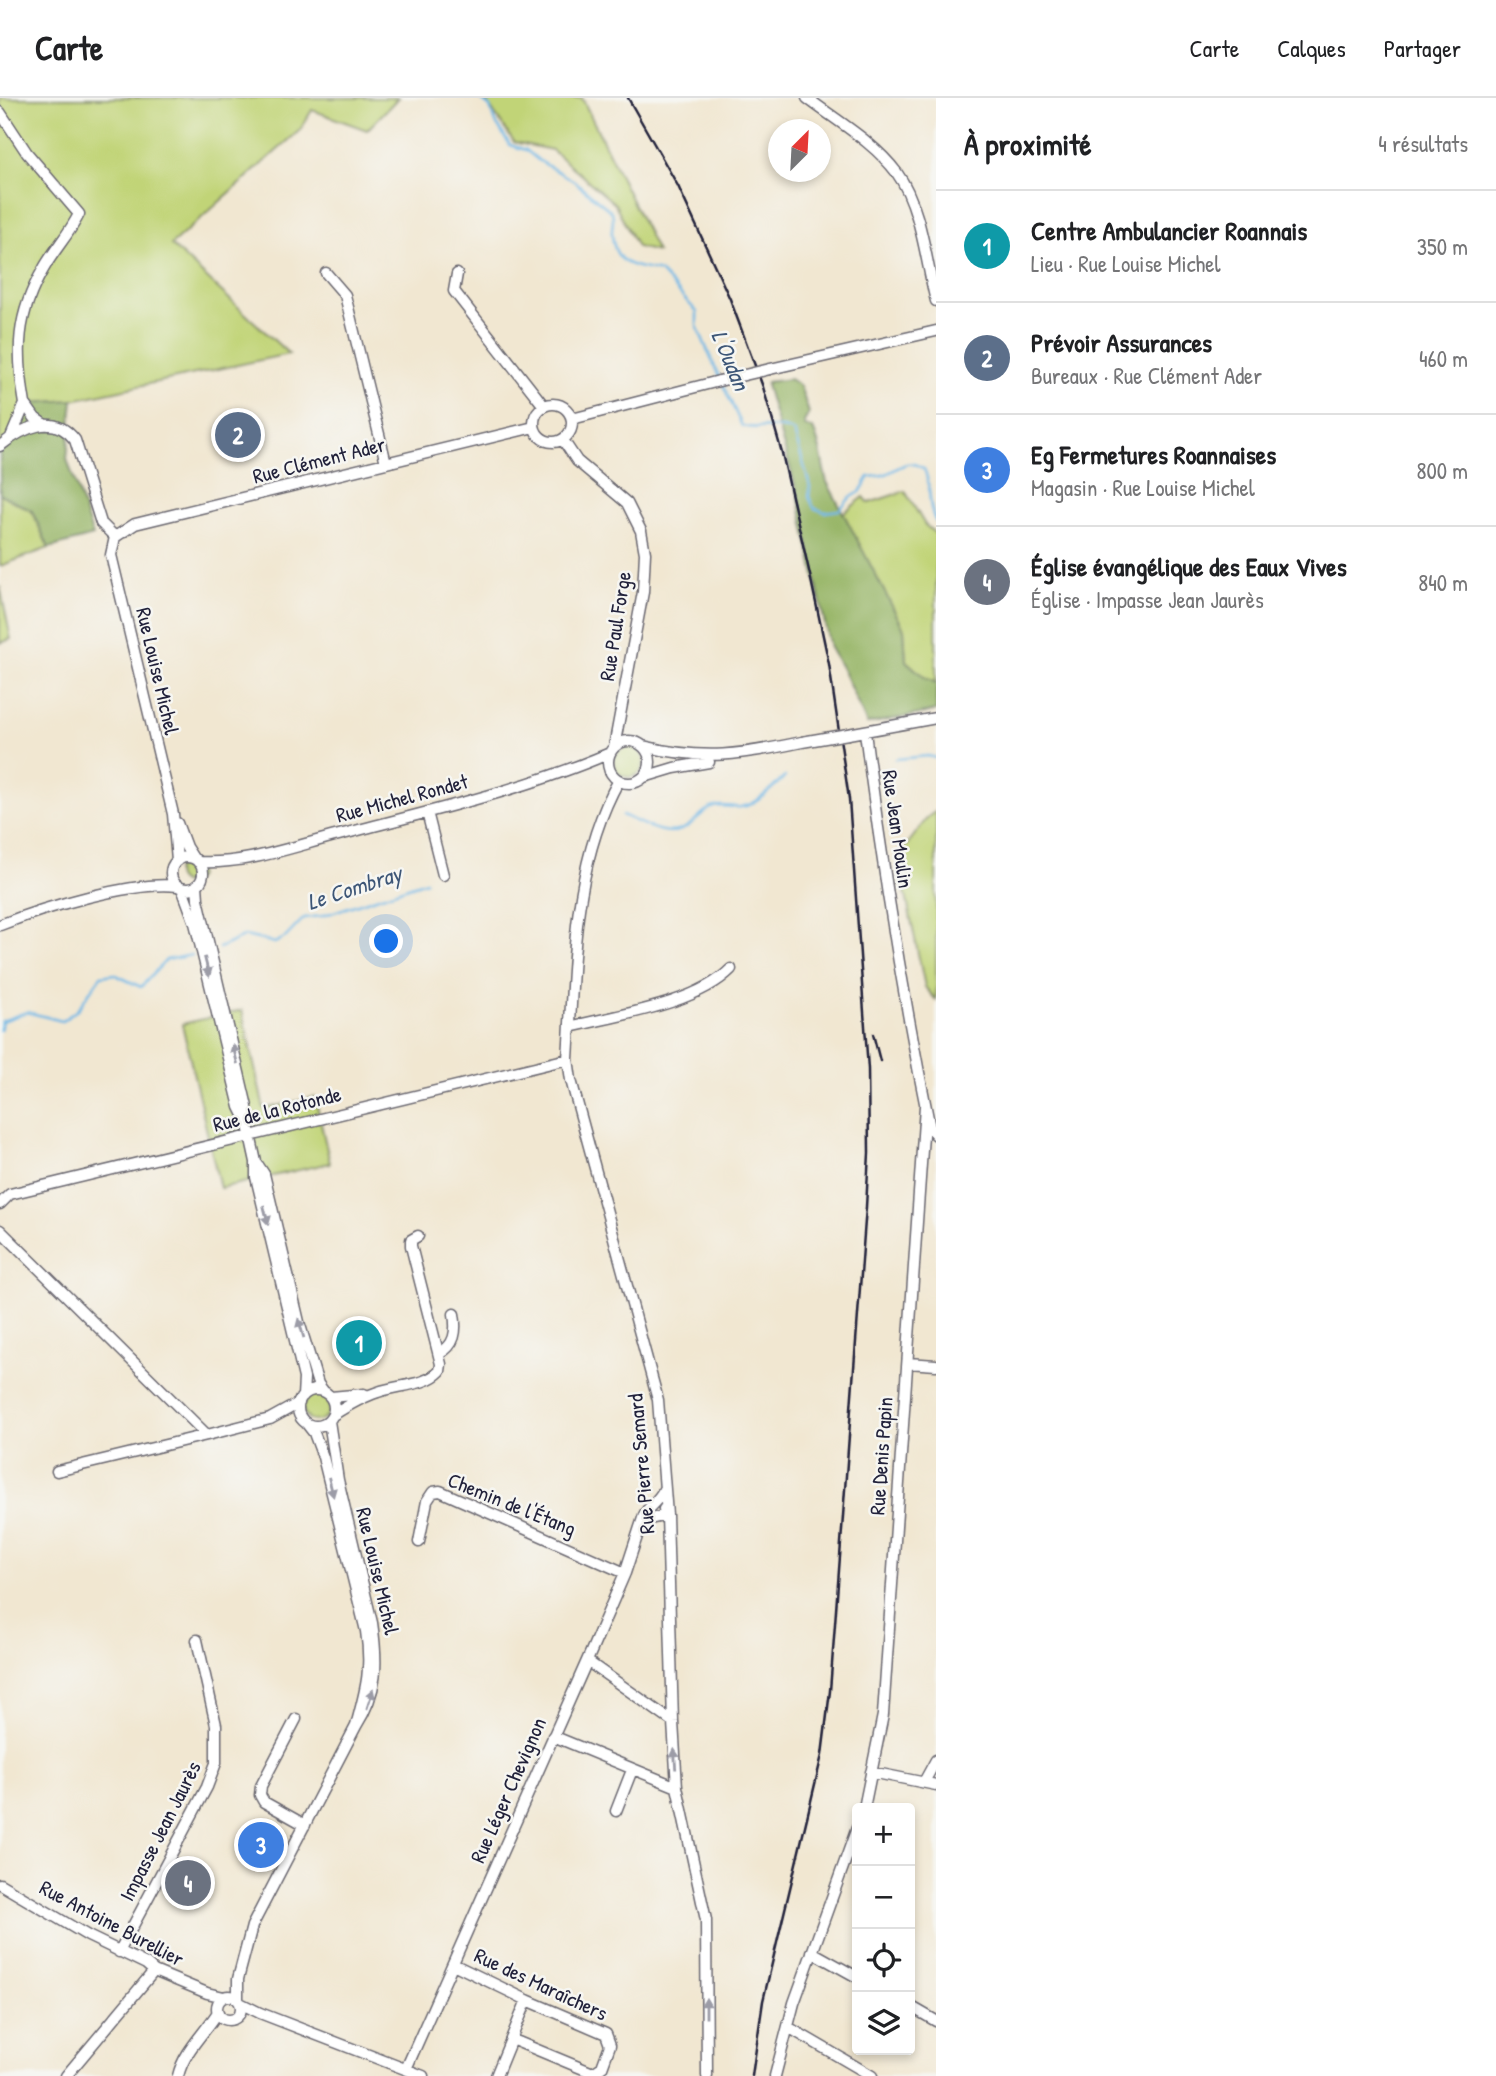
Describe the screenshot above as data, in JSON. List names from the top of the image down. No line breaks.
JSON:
{"streets":{"street":["Rue Clément Ader","Rue Paul Forge","Rue Louise Michel","Rue Michel Rondet","Rue Jean Moulin","Rue de la Rotonde","Rue Denis Papin","Rue Pierre Semard","Chemin de l'Étang","Rue Léger Chevignon","Impasse Jean Jaurès","Rue Antoine Burellier","Rue des Maraîchers"]},"crossings":[["Rue Clément Ader","Rue Paul Forge"],["Rue Clément Ader","Rue Louise Michel"],["Rue Paul Forge","Rue Michel Rondet"],["Rue Paul Forge","Rue Pierre Semard"],["Rue Louise Michel","Rue Michel Rondet"],["Rue Louise Michel","Rue Antoine Burellier"],["Rue Michel Rondet","Rue Pierre Semard"],["Rue Jean Moulin","Rue Denis Papin"],["Rue de la Rotonde","Rue Pierre Semard"],["Rue Pierre Semard","Rue Léger Chevignon"],["Chemin de l'Étang","Rue Léger Chevignon"],["Rue Léger Chevignon","Rue des Maraîchers"],["Impasse Jean Jaurès","Rue Antoine Burellier"]],"water":["L'Oudan","Le Combray"],"north":"top right","page":{"header":"Carte","nav":["Carte","Calques","Partager"],"heading":["À proximité","4 résultats"],"list":[{"mark":"1","name":"Centre Ambulancier Roannais","note":"Lieu · Rue Louise Michel","value":"350 m"},{"mark":"2","name":"Prévoir Assurances","note":"Bureaux · Rue Clément Ader","value":"460 m"},{"mark":"3","name":"Eg Fermetures Roannaises","note":"Magasin · Rue Louise Michel","value":"800 m"},{"mark":"4","name":"Église évangélique des Eaux Vives","note":"Église · Impasse Jean Jaurès","value":"840 m"}],"pins":["2","1","3","4"],"map_buttons":["+","−"]}}
